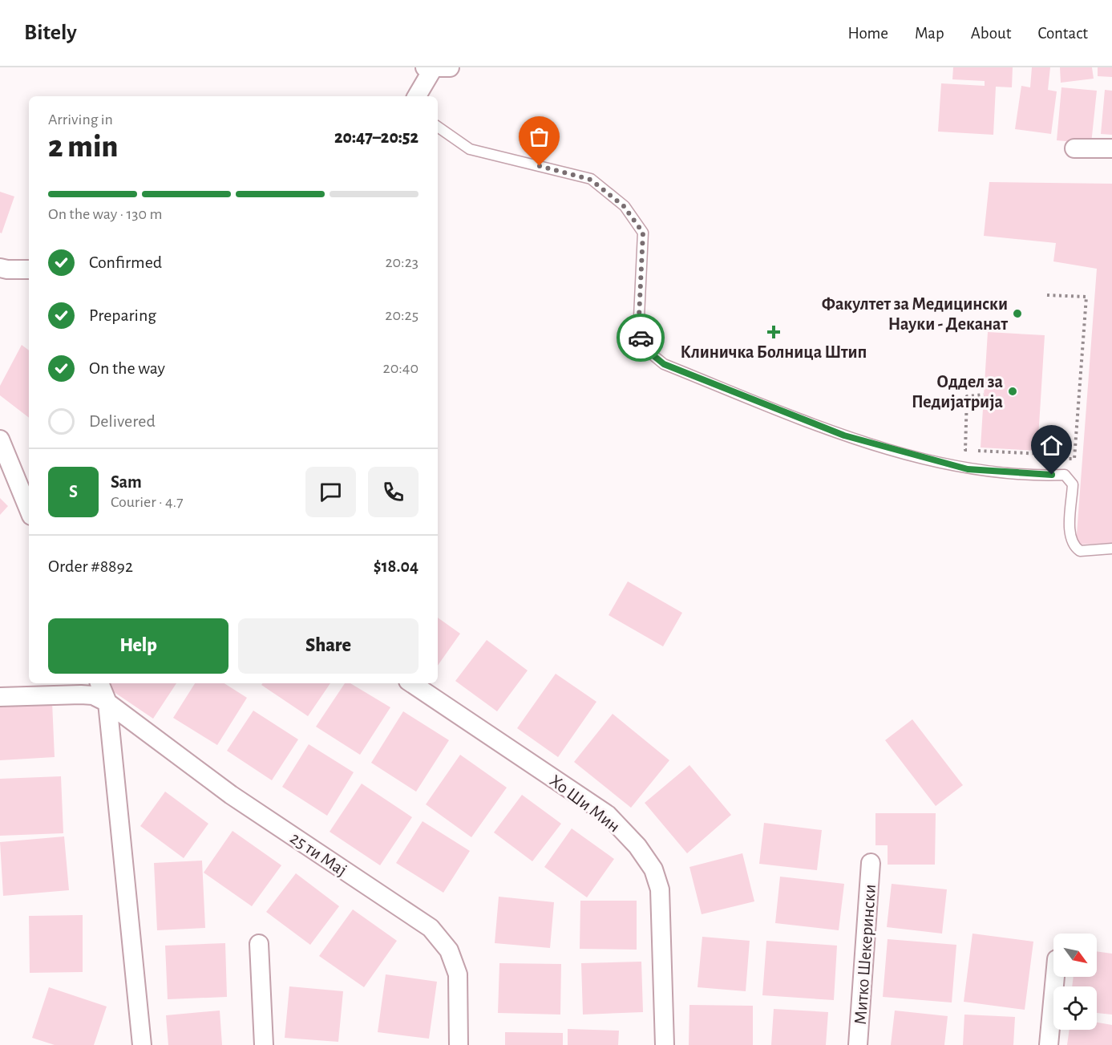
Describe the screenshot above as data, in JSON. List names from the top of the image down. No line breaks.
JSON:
{"streets":{"street":["Хо Ши Мин","25 ти Мај","Митко Шекерински"]},"places":{"other":["Факултет за Медицински Науки - Деканат","Оддел за Педијатрија"],"health":["Клиничка Болница Штип"]},"north":"bottom right","page":{"header":"Bitely","nav":["Home","Map","About","Contact"],"heading":["2 min","Arriving in","20:47–20:52"],"panel":["Sam","Courier · 4.7","Order #8892","$18.04"],"bar":"On the way · 130 m","list":[["Confirmed","20:23"],["Preparing","20:25"],["On the way","20:40"],"Delivered"],"round":"S","buttons":["Help","Share"]}}
